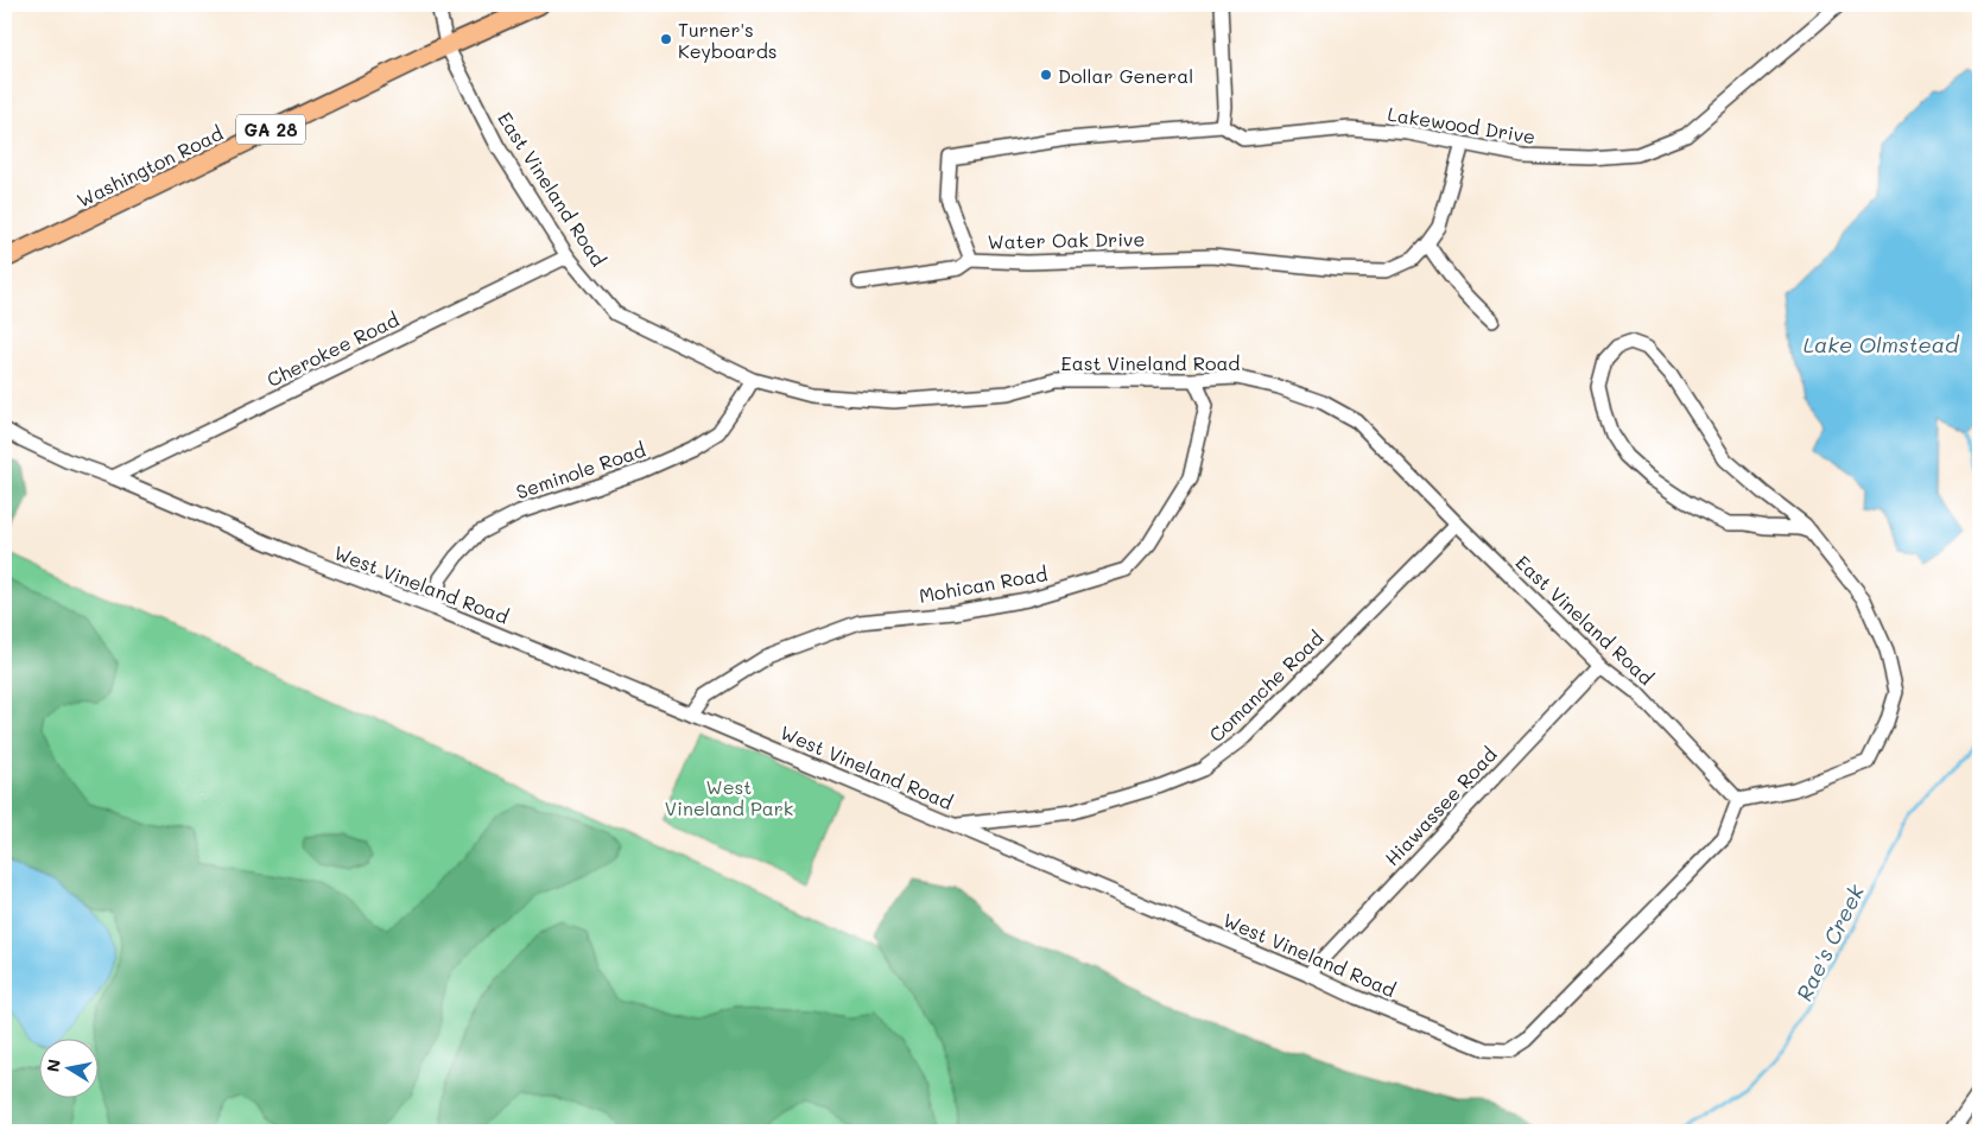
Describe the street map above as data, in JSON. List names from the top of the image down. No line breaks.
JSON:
{"streets":{"main road":["GA 28","Washington Road"],"street":["Lakewood Drive","East Vineland Road","Water Oak Drive","Cherokee Road","Seminole Road","West Vineland Road","Mohican Road","Comanche Road","Hiawassee Road"]},"crossings":[["Lakewood Drive","Water Oak Drive"],["Washington Road","East Vineland Road"],["East Vineland Road","Cherokee Road"],["East Vineland Road","Seminole Road"],["East Vineland Road","West Vineland Road"],["East Vineland Road","Mohican Road"],["East Vineland Road","Comanche Road"],["East Vineland Road","Hiawassee Road"],["Cherokee Road","West Vineland Road"],["Seminole Road","West Vineland Road"],["West Vineland Road","Mohican Road"],["West Vineland Road","Comanche Road"],["West Vineland Road","Hiawassee Road"]],"water":["Lake Olmstead","Rae's Creek"],"parks":["West Vineland Park"],"places":["Turner's Keyboards","Dollar General"],"north":"left"}
